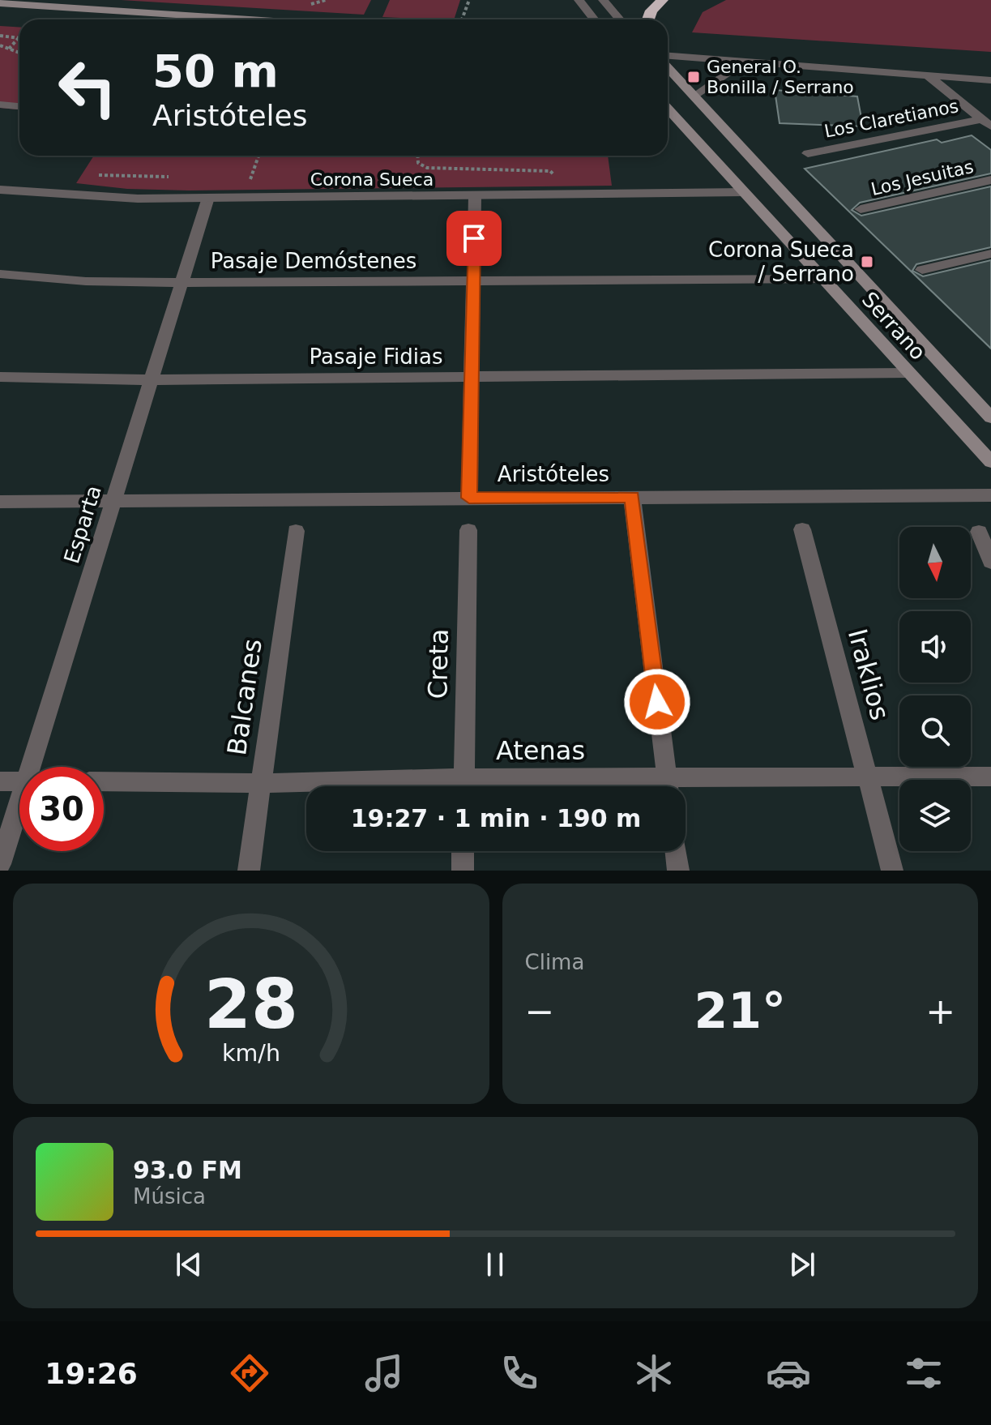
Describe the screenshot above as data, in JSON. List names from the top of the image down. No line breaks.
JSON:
{"streets":{"main road":["Serrano"],"street":["Los Claretianos","Los Jesuitas","Corona Sueca","Pasaje Demóstenes","Pasaje Fidias","Aristóteles","Esparta","Creta","Iraklios","Balcanes","Atenas"]},"crossings":[["Corona Sueca","Serrano"],["Corona Sueca","Esparta"],["Pasaje Demóstenes","Serrano"],["Pasaje Demóstenes","Esparta"],["Serrano","Pasaje Fidias"],["Pasaje Fidias","Esparta"],["Aristóteles","Esparta"],["Iraklios","Atenas"],["Balcanes","Atenas"]],"places":{"transit":["General O. Bonilla / Serrano","Corona Sueca / Serrano"]},"north":"bottom","page":{"turn":["50 m","Aristóteles"],"limit":"30","trip":"19:27 · 1 min · 190 m","tile":"Clima","heat":["−","21°","+"],"song":["93.0 FM","Música"],"tabs":"19:26","gauge":["28","km/h"]}}
